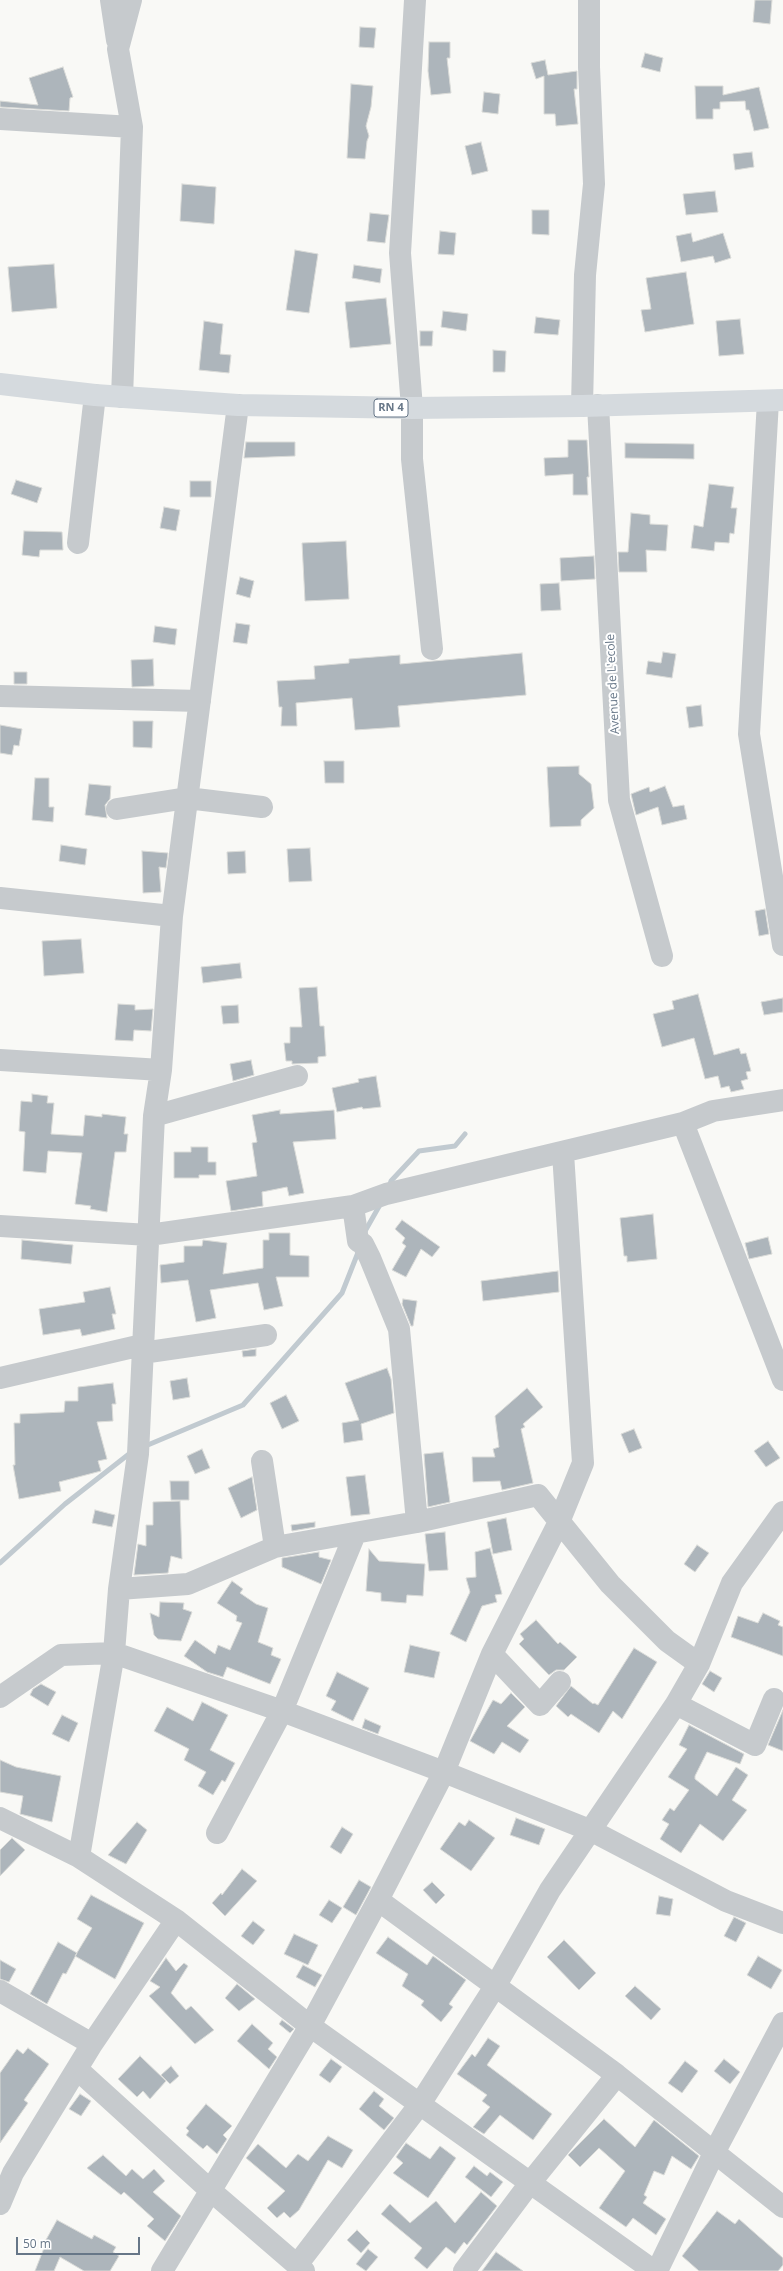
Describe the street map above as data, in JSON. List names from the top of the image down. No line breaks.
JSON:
{"streets":{"highway":["RN 4"],"street":["Avenue de L'ecole"]},"crossings":[["RN 4","Avenue de L'ecole"]],"scale_bar":"50 m"}
